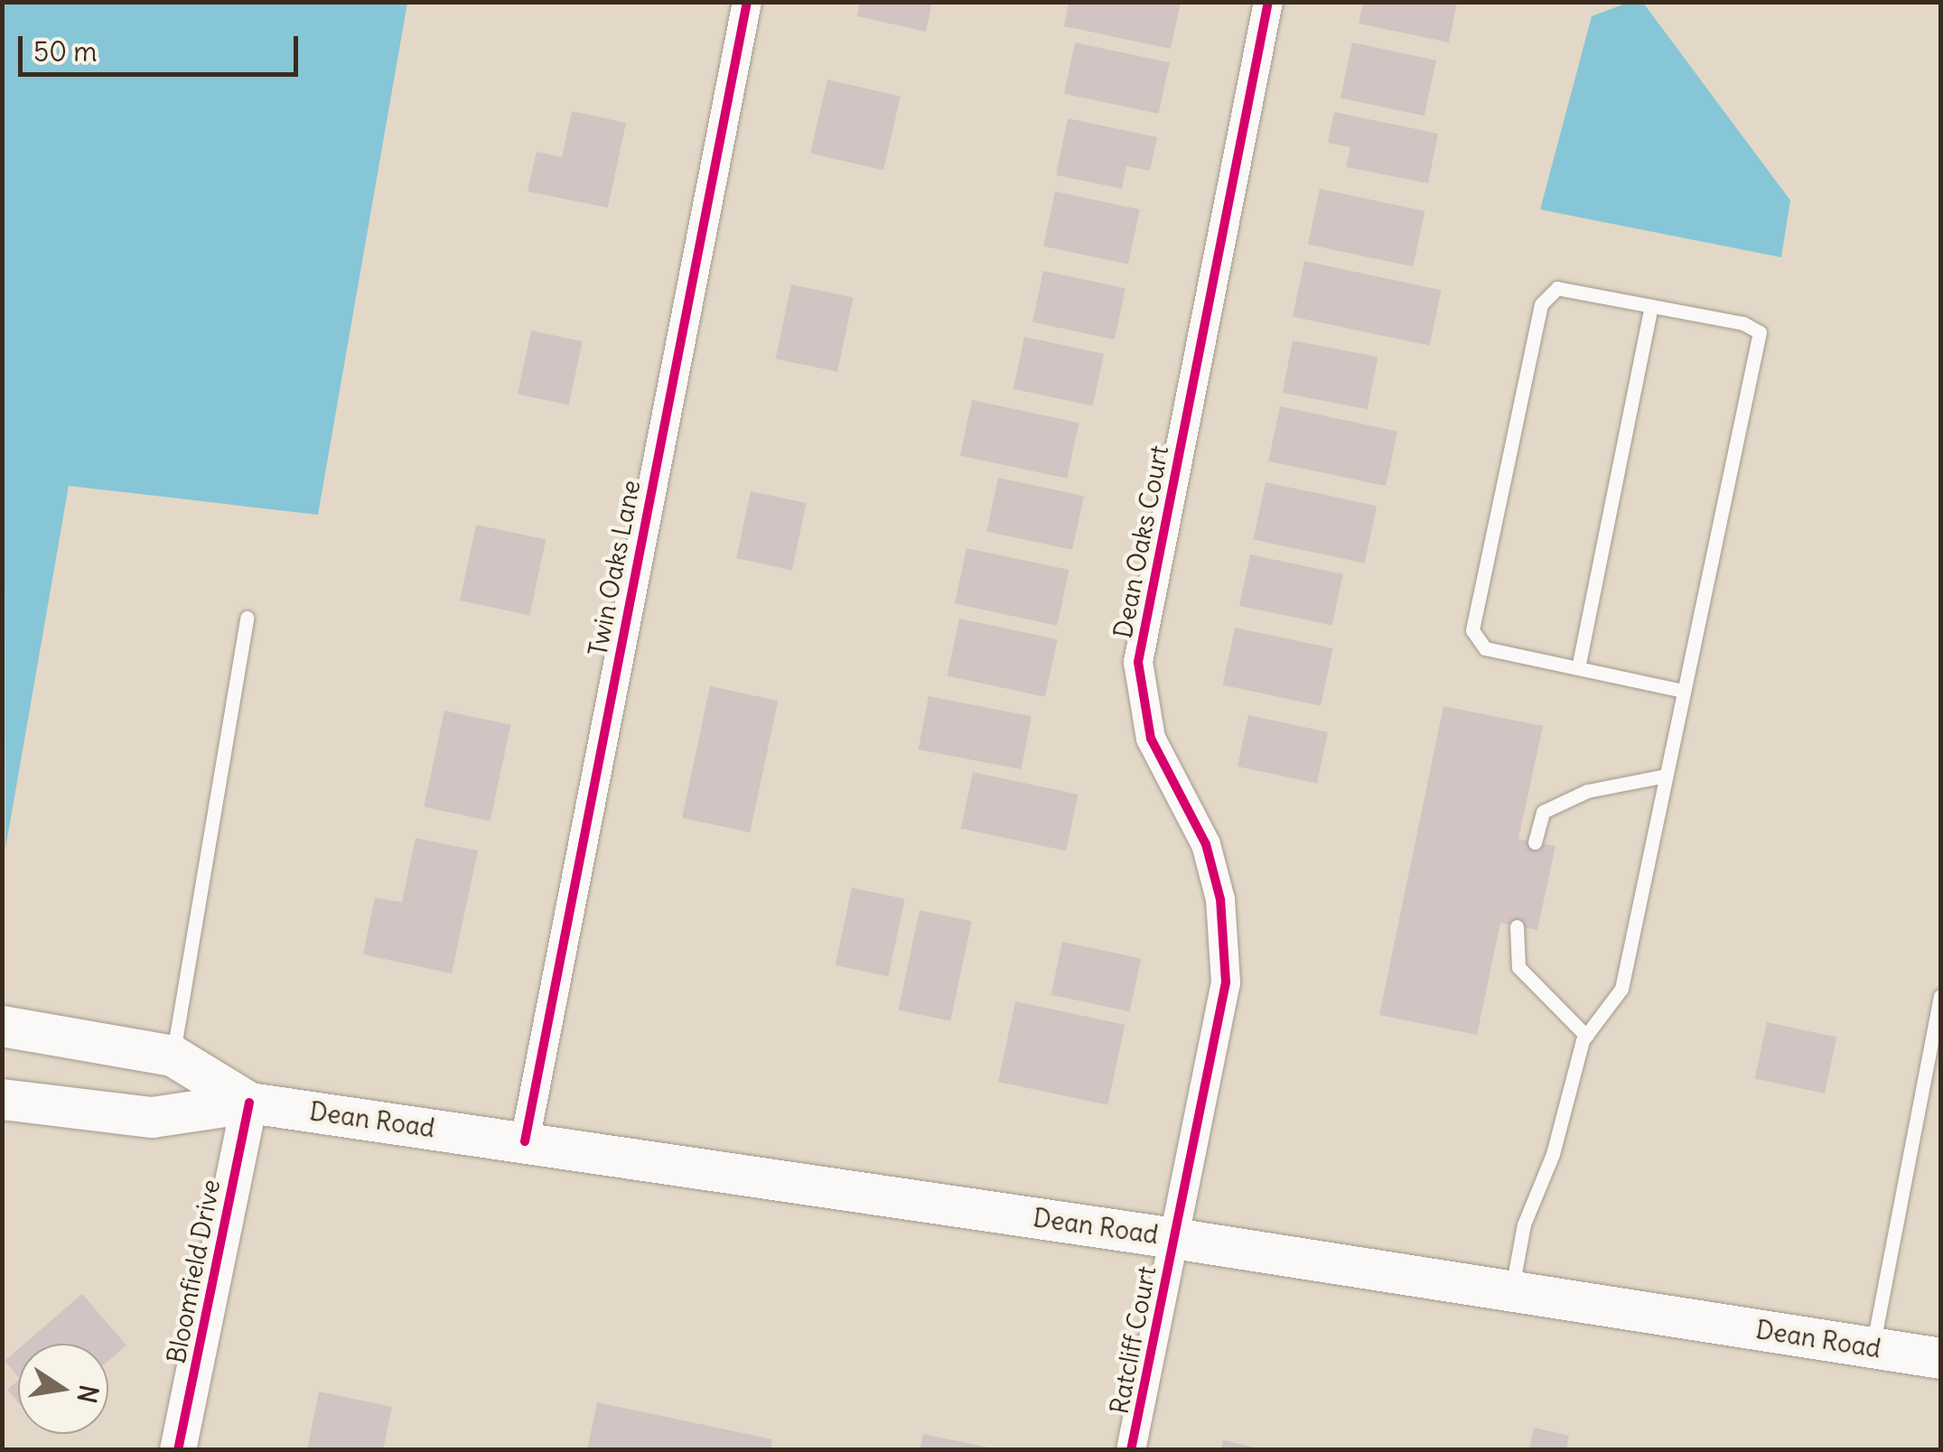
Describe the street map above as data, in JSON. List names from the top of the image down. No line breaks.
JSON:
{"streets":{"main road":["Dean Road"],"street":["Dean Oaks Court","Twin Oaks Lane","Bloomfield Drive","Ratcliff Court"]},"crossings":[["Dean Oaks Court","Dean Road"],["Dean Oaks Court","Ratcliff Court"],["Twin Oaks Lane","Dean Road"],["Dean Road","Bloomfield Drive"],["Dean Road","Ratcliff Court"]],"scale_bar":"50 m","north":"right"}
